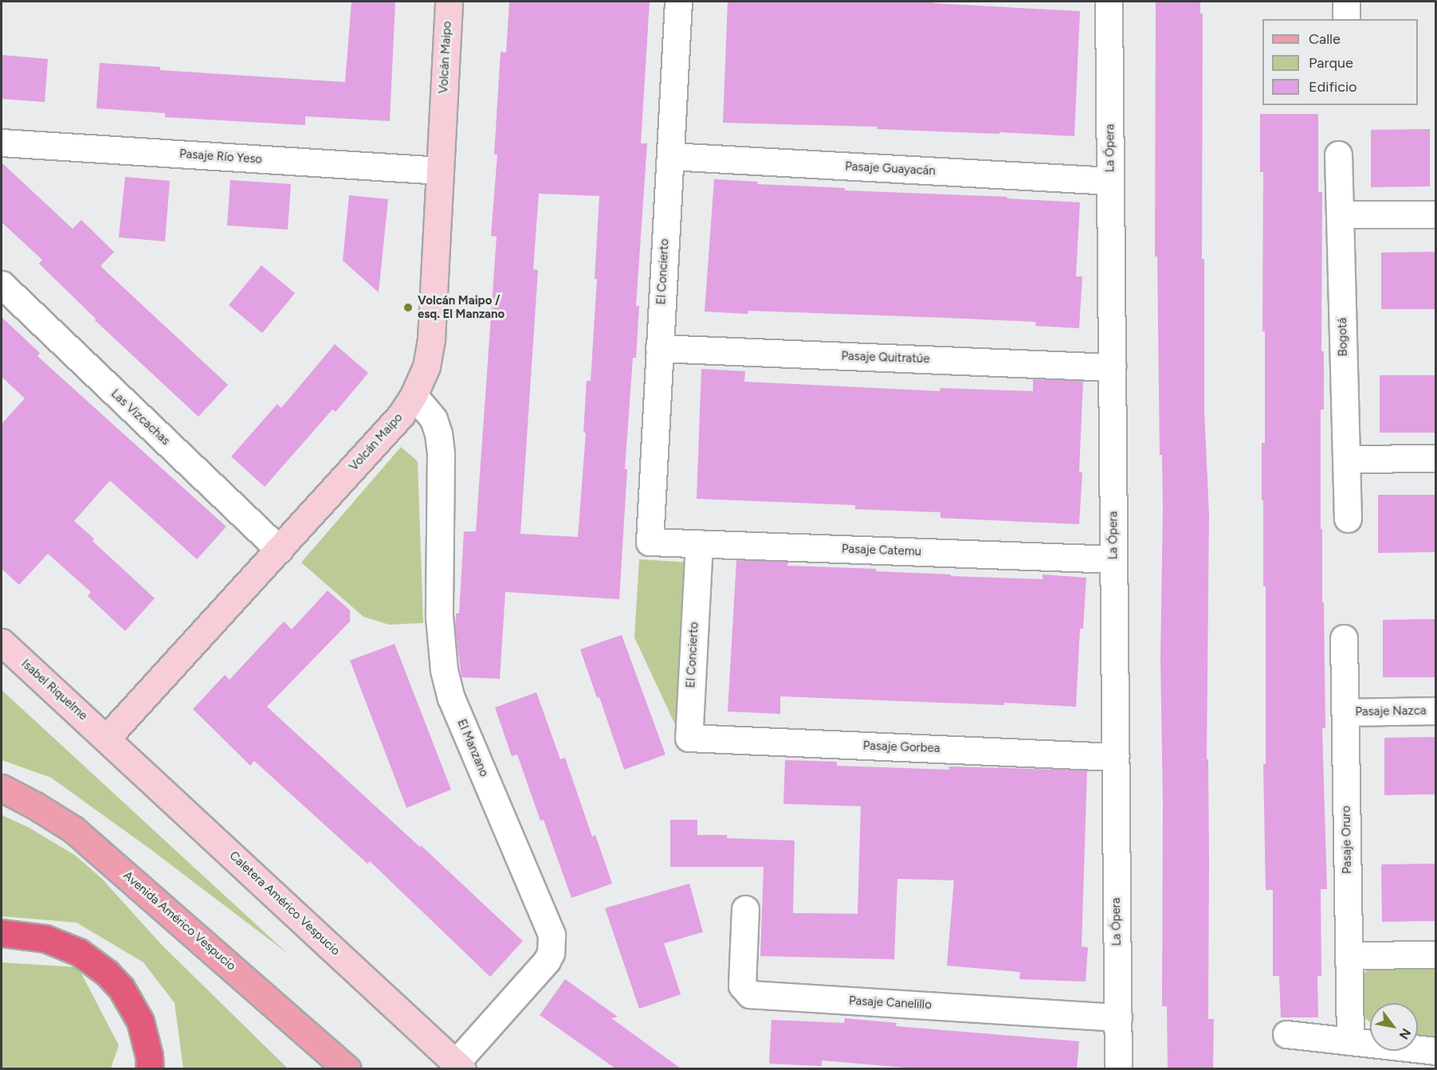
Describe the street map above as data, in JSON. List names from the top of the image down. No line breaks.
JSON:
{"streets":{"main road":["Avenida Américo Vespucio"],"street":["Volcán Maipo","La Ópera","Pasaje Río Yeso","Pasaje Guayacán","El Concierto","Bogotá","Pasaje Quitratúe","Las Vizcachas","Pasaje Catemu","Isabel Riquelme","Pasaje Nazca","Pasaje Gorbea","El Manzano","Pasaje Oruro","Caletera Américo Vespucio","Pasaje Canelillo"]},"crossings":[["Volcán Maipo","Pasaje Río Yeso"],["Volcán Maipo","Las Vizcachas"],["Volcán Maipo","Isabel Riquelme"],["Volcán Maipo","El Manzano"],["Volcán Maipo","Caletera Américo Vespucio"],["La Ópera","Pasaje Guayacán"],["La Ópera","Pasaje Quitratúe"],["La Ópera","Pasaje Catemu"],["La Ópera","Pasaje Gorbea"],["La Ópera","Pasaje Canelillo"],["Pasaje Guayacán","El Concierto"],["El Concierto","Pasaje Quitratúe"],["El Concierto","Pasaje Catemu"],["El Concierto","Pasaje Gorbea"],["Isabel Riquelme","Caletera Américo Vespucio"],["Pasaje Nazca","Pasaje Oruro"],["El Manzano","Caletera Américo Vespucio"]],"places":["Volcán Maipo / esq. El Manzano"],"legend":["Calle","Parque","Edificio"],"north":"bottom right"}
